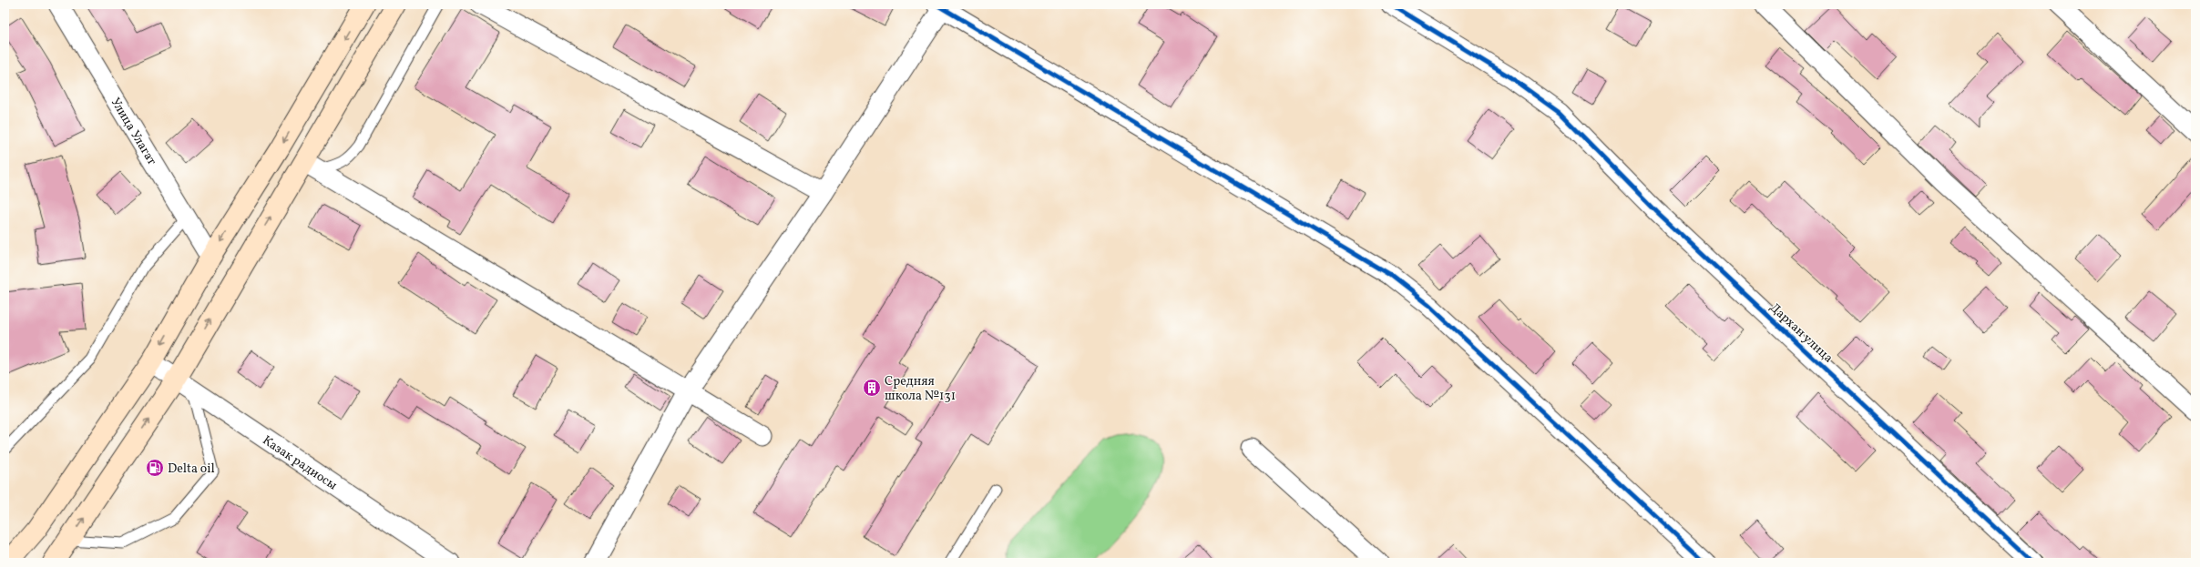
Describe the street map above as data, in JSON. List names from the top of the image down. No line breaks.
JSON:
{"streets":{"street":["Улица Улагат","Дархан улица","Казак радиосы"]},"places":{"building":["Средняя школа №131"],"fuel station":["Delta oil"]}}
